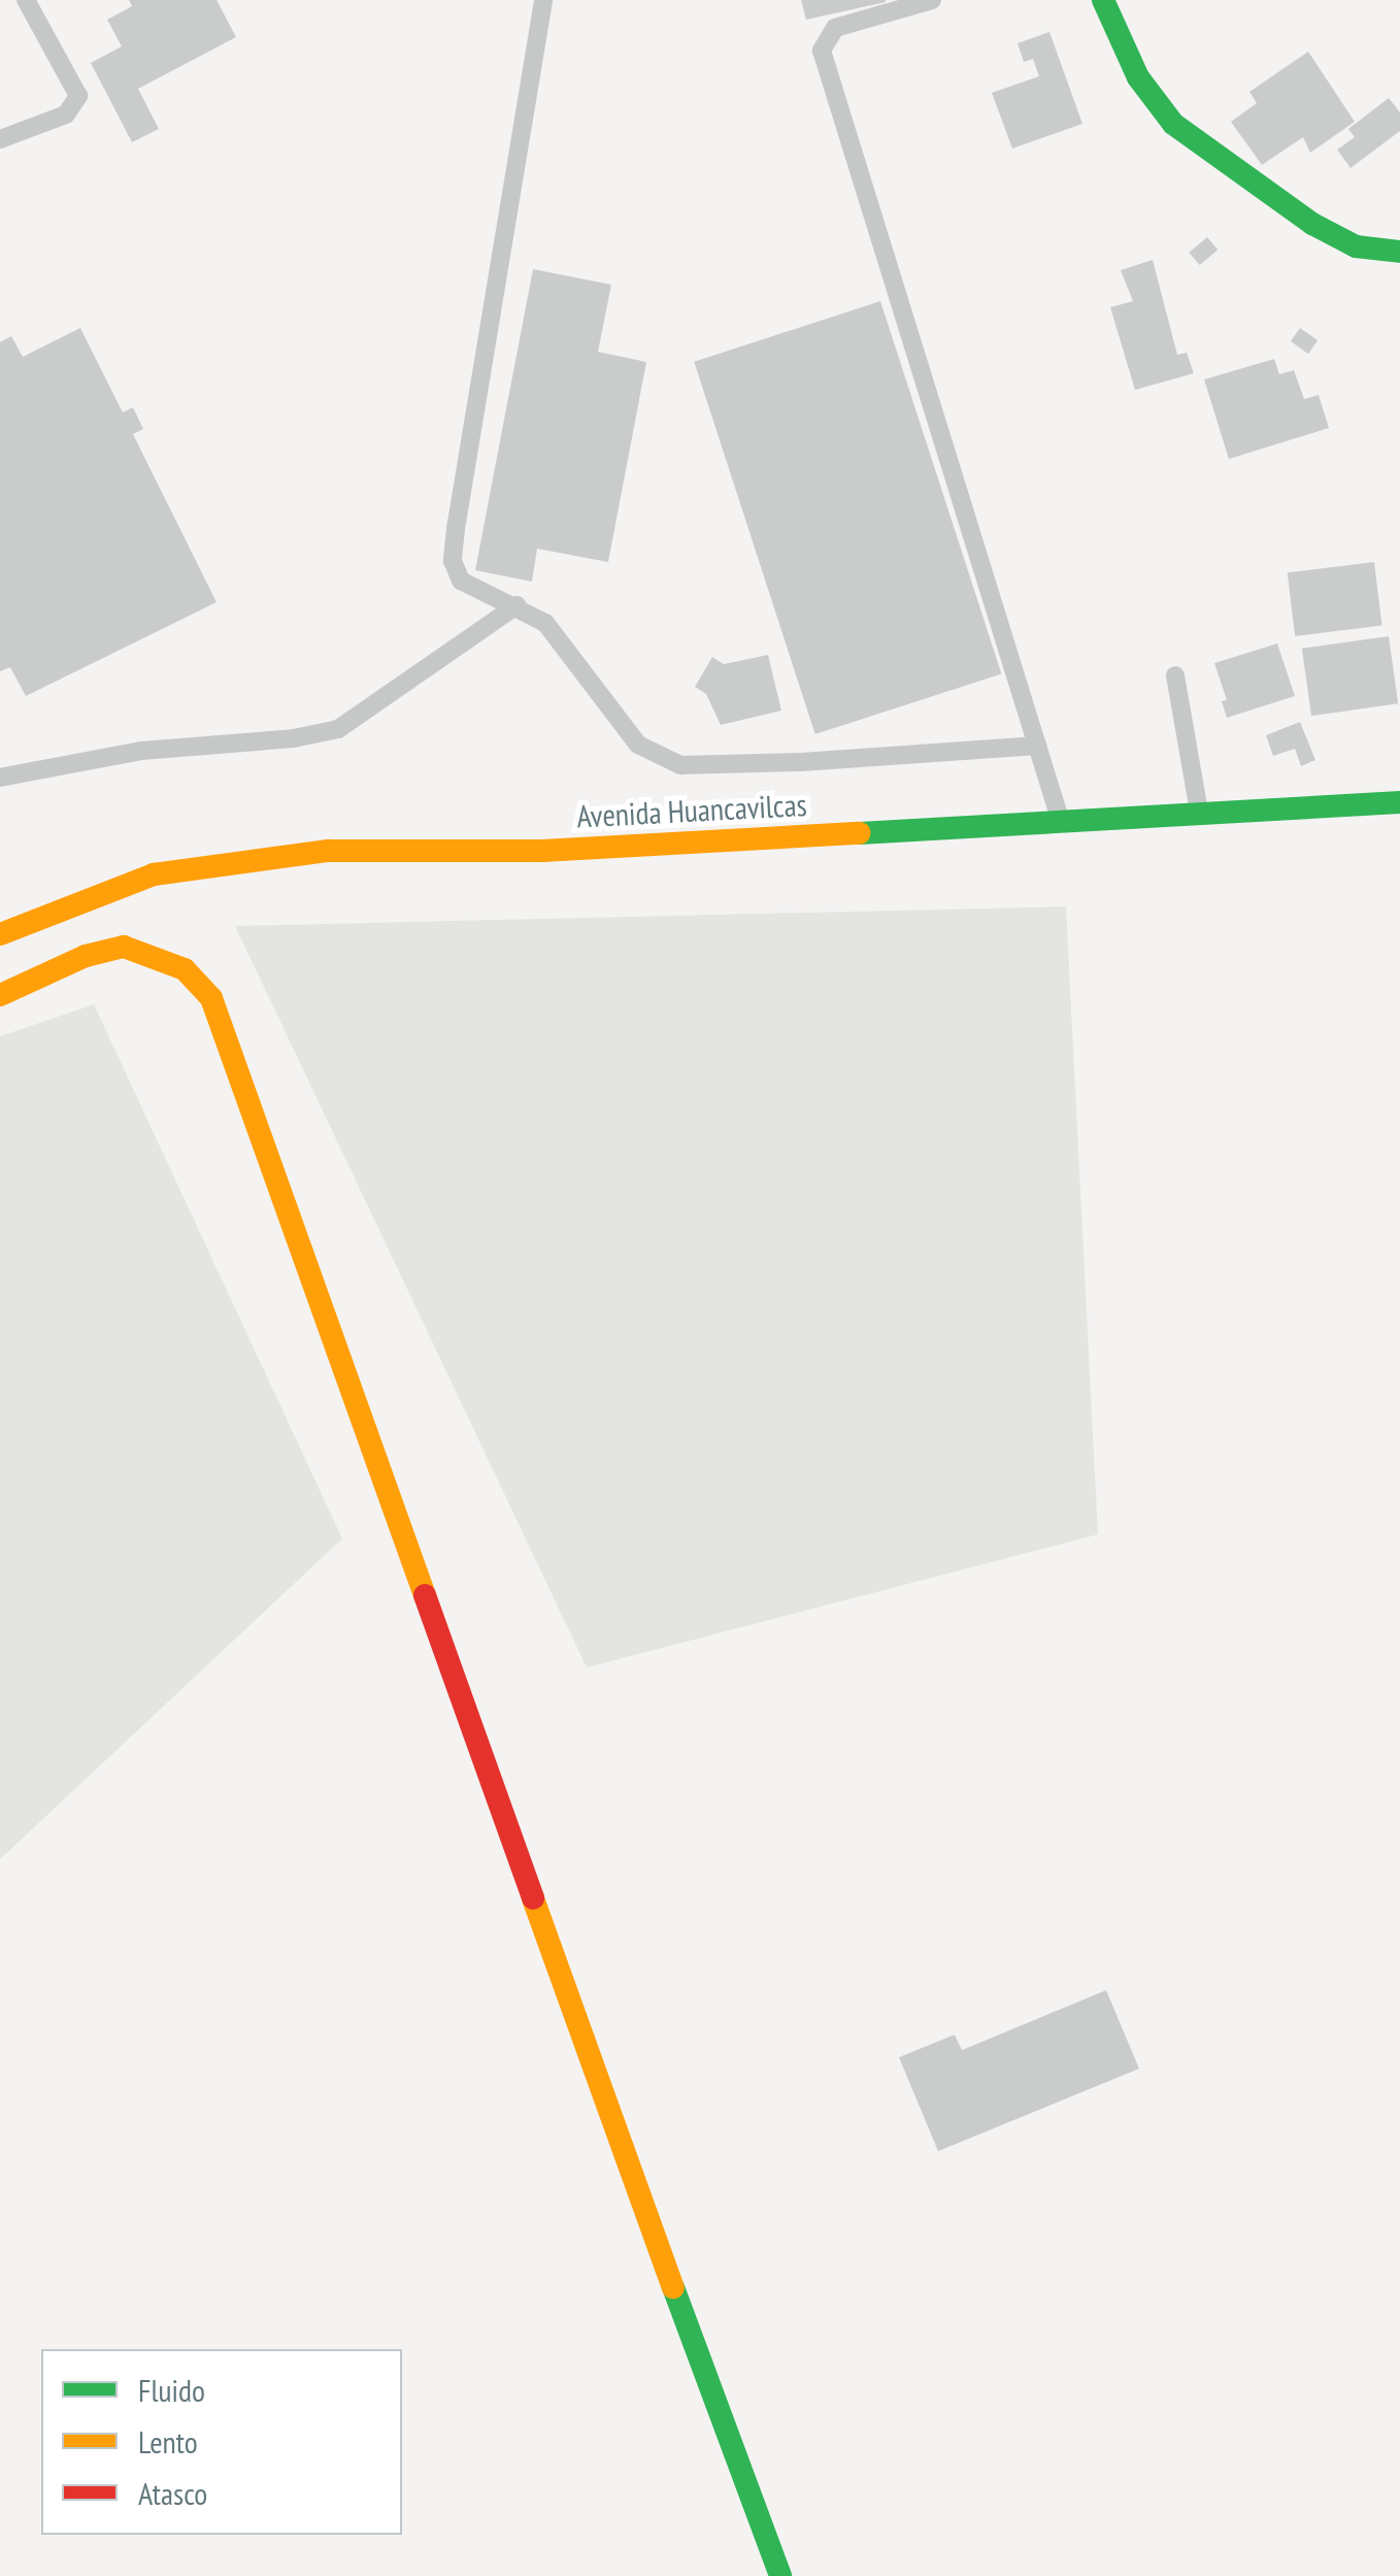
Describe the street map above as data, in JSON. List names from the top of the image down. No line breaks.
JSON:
{"streets":{"street":["Avenida Huancavilcas"]},"legend":["Fluido","Lento","Atasco"]}
